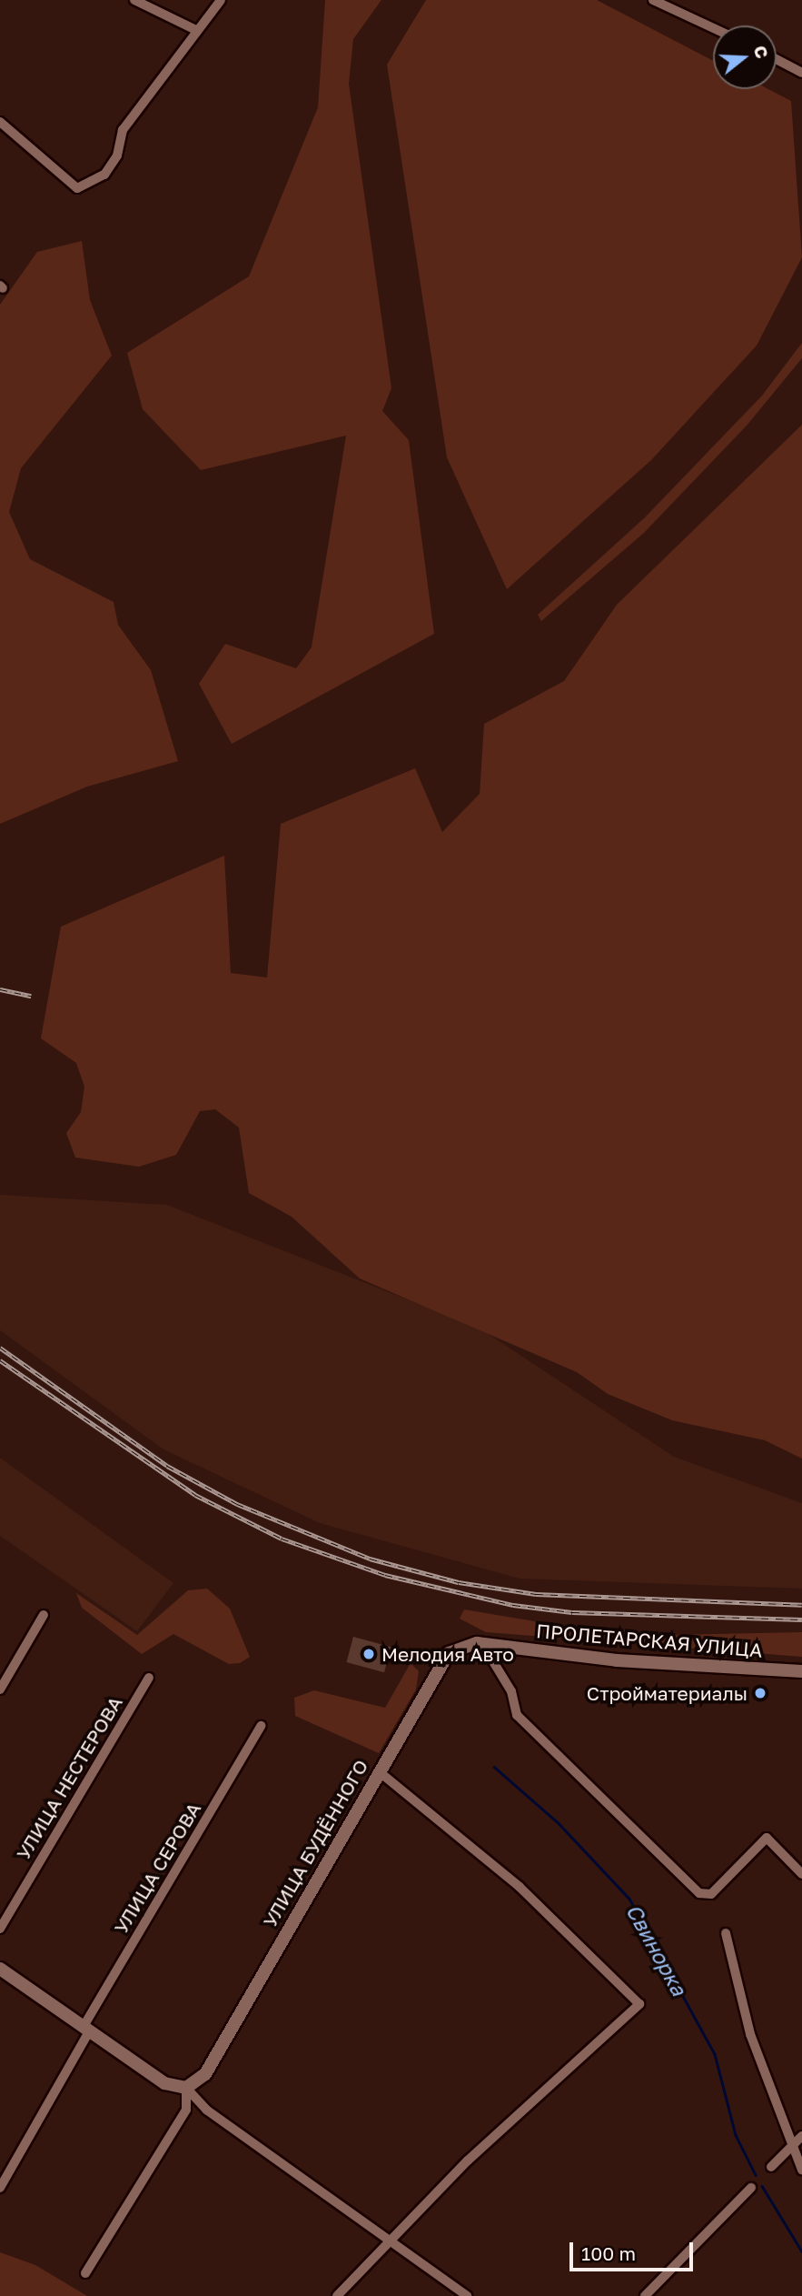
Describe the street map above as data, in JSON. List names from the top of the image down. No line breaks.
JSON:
{"streets":{"main road":["ПРОЛЕТАРСКАЯ УЛИЦА","УЛИЦА БУДЁННОГО"],"street":["УЛИЦА НЕСТЕРОВА","УЛИЦА СЕРОВА"]},"crossings":[["ПРОЛЕТАРСКАЯ УЛИЦА","УЛИЦА БУДЁННОГО"]],"water":["Свинорка"],"places":["Мелодия Авто","Стройматериалы"],"scale_bar":"100 m","north":"right"}
